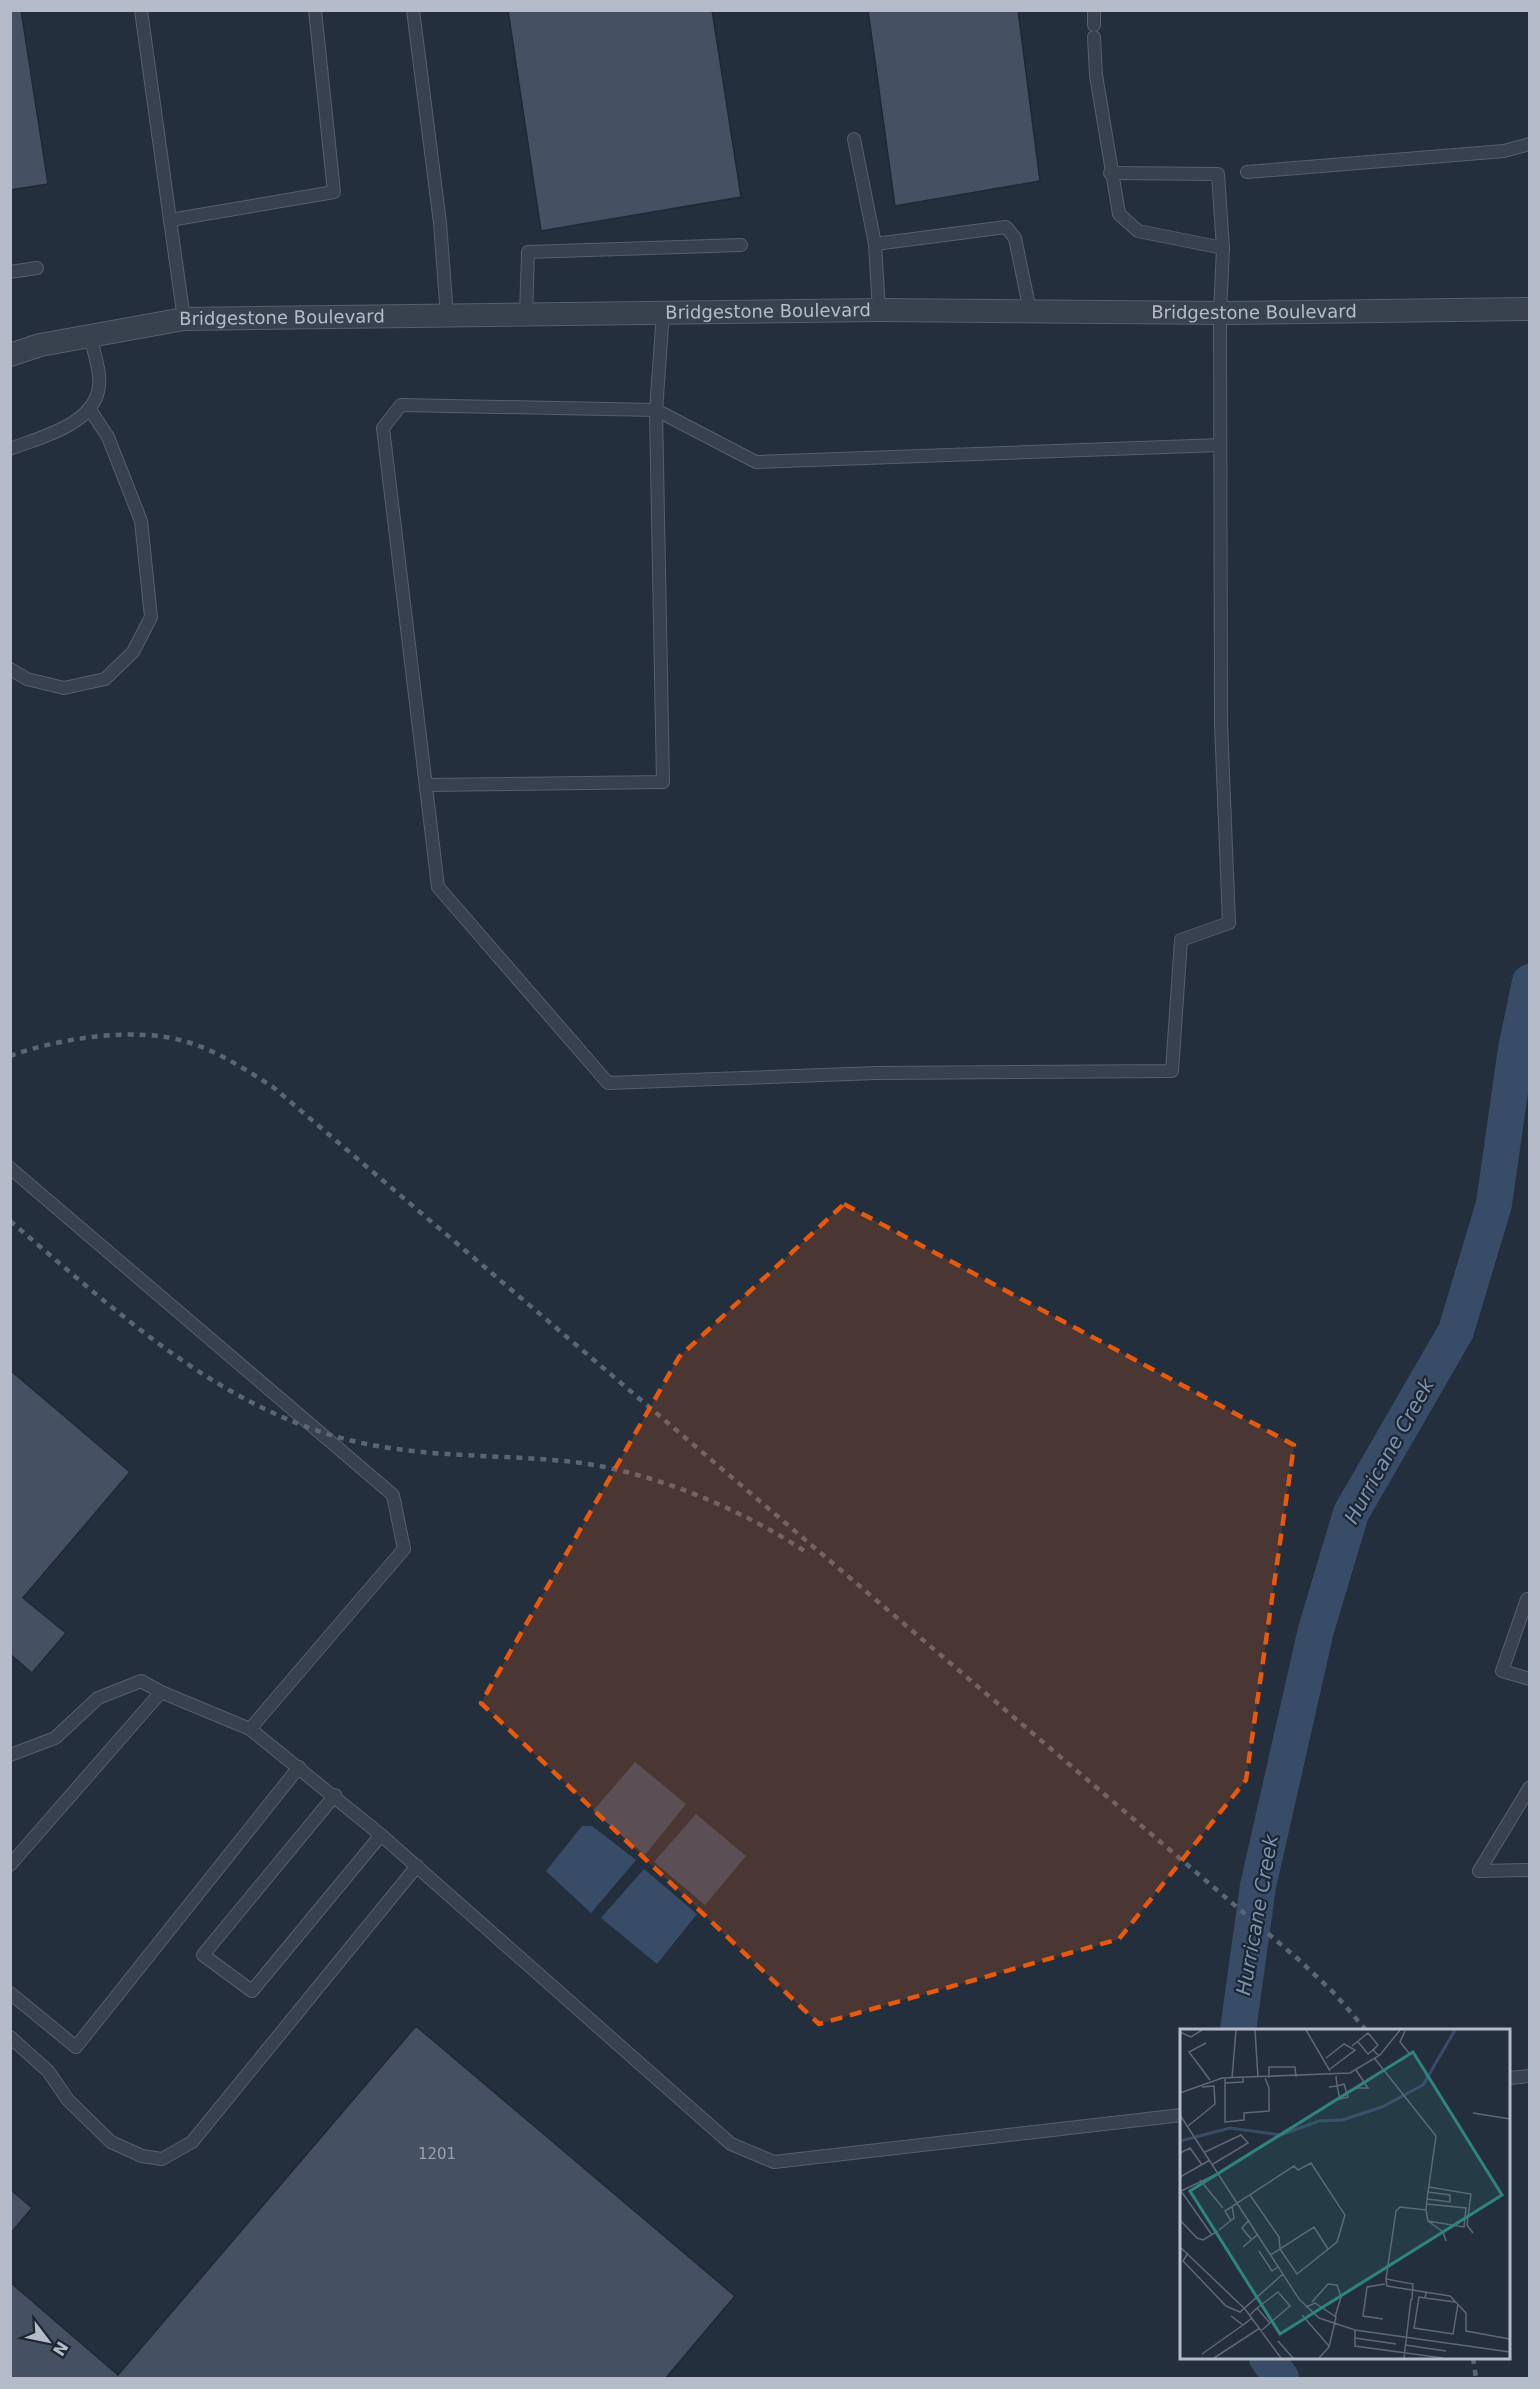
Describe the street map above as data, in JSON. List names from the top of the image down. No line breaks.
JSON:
{"streets":{"street":["Bridgestone Boulevard"]},"water":["Hurricane Creek"],"house_numbers":["1201"],"north":"bottom right"}
